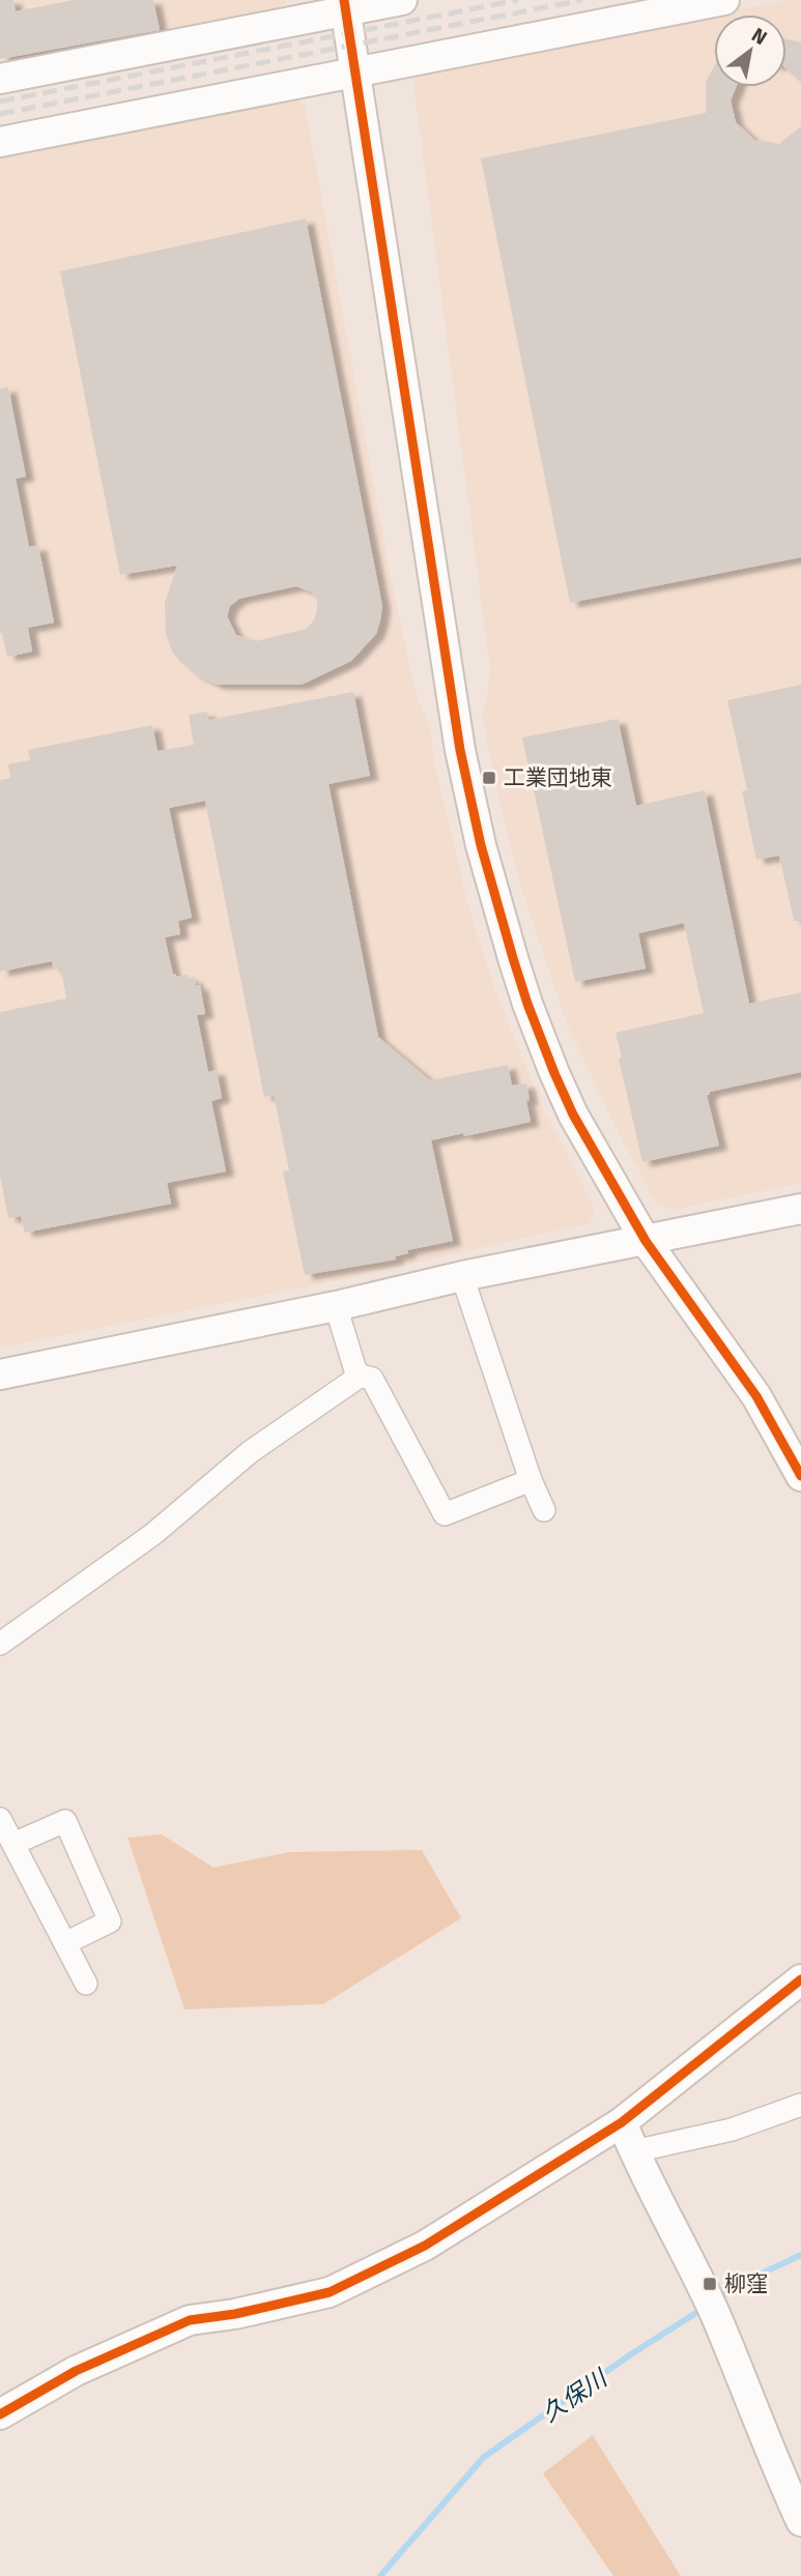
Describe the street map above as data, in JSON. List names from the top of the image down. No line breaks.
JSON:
{"water":["久保川"],"places":{"transit":["工業団地東","柳窪"]},"north":"top right"}
